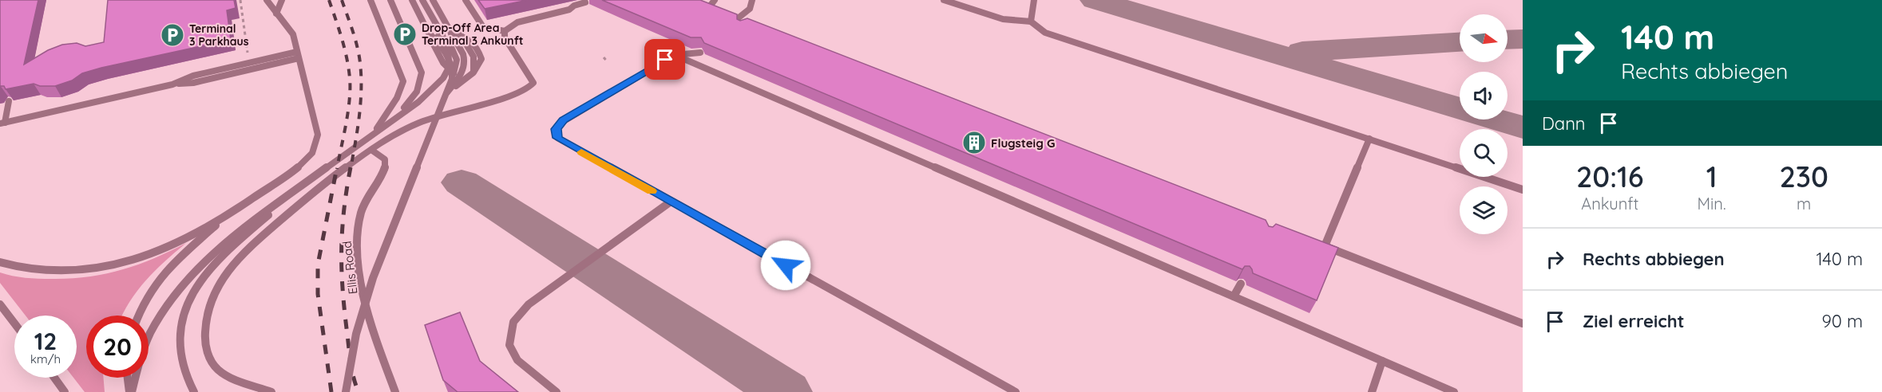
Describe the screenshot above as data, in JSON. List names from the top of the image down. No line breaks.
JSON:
{"streets":{"lane":["Ellis Road"]},"places":{"parking":["Drop-Off Area Terminal 3 Ankunft","Terminal 3 Parkhaus"],"building":["Flugsteig G"]},"north":"right","page":{"turn":["140 m","Rechts abbiegen"],"then":"Dann","eta":["20:16","Ankunft","1","Min.","230","m"],"list":[{"name":"Rechts abbiegen","value":"140 m"},{"name":"Ziel erreicht","value":"90 m"}],"speed":"12 km/h","limit":"20"}}
